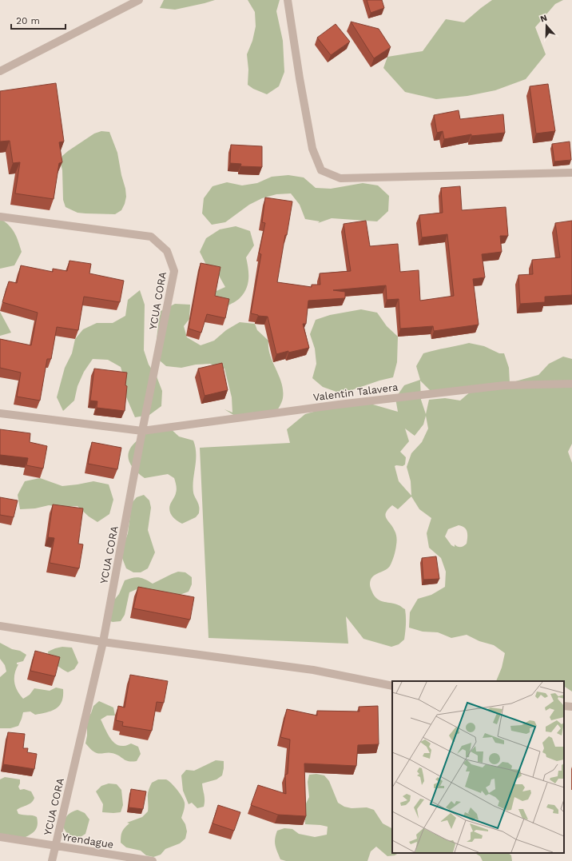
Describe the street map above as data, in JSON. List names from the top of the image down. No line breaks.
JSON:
{"streets":{"street":["YCUA CORA","Valentin Talavera","Yrendague"]},"crossings":[["YCUA CORA","Valentin Talavera"],["YCUA CORA","Yrendague"]],"scale_bar":"20 m","north":"top"}
